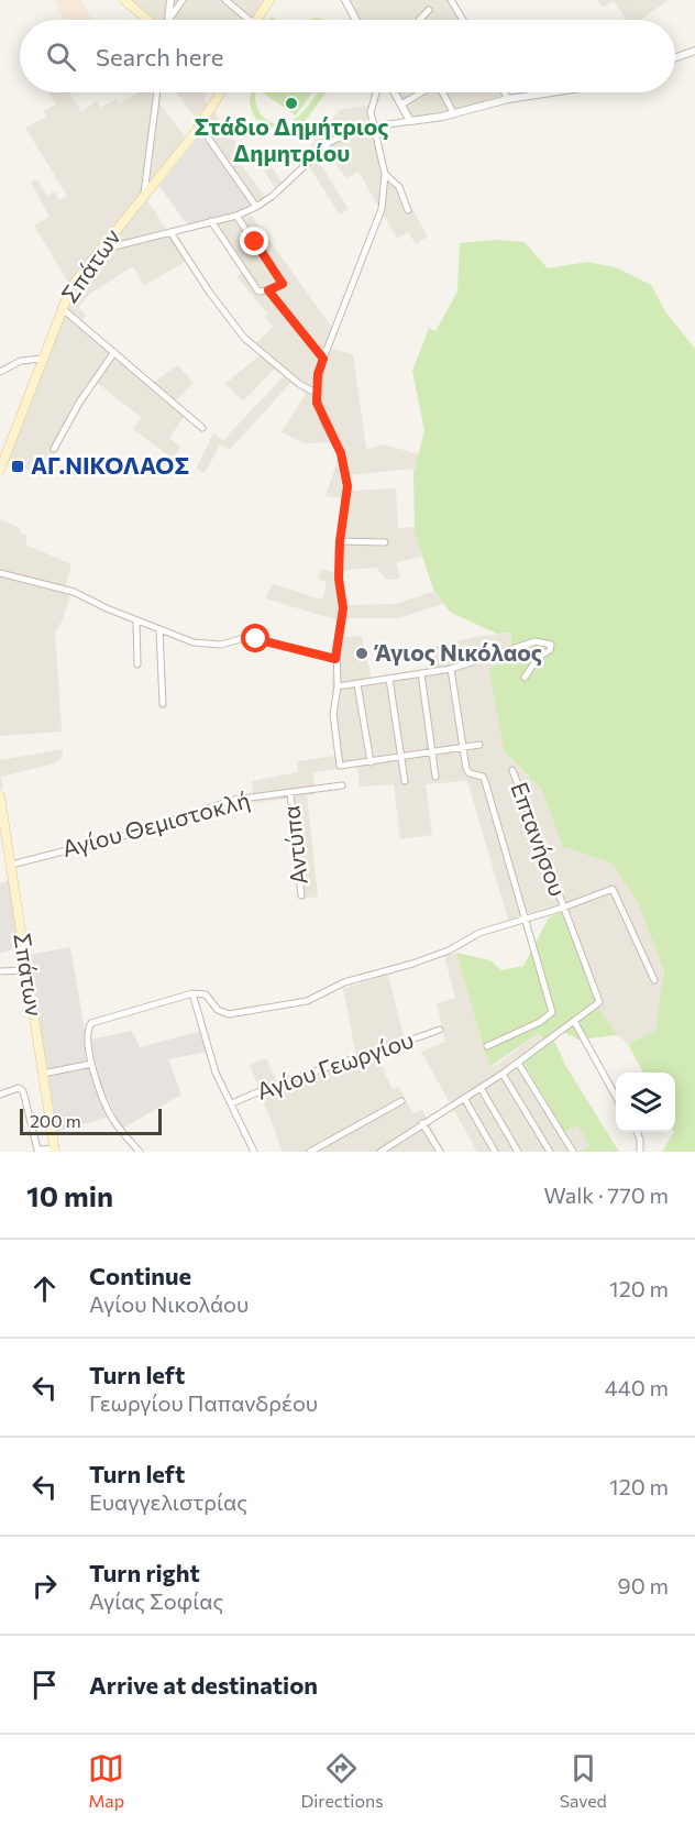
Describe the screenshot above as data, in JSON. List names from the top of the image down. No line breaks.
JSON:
{"streets":{"main road":["Σπάτων"],"street":["Αγίου Θεμιστοκλή","Επτανήσου","Αντύπα","Αγίου Γεωργίου"]},"crossings":[["Σπάτων","Αγίου Θεμιστοκλή"],["Αγίου Θεμιστοκλή","Αντύπα"]],"places":{"other":["Στάδιο Δημήτριος Δημητρίου","Άγιος Νικόλαος"],"transit":["ΑΓ.ΝΙΚΟΛΑΟΣ"]},"scale_bar":"200 m","page":{"search":"Search here","scale":"200 m","heading":["10 min","Walk · 770 m"],"list":[["Continue","Αγίου Νικολάου","120 m"],["Turn left","Γεωργίου Παπανδρέου","440 m"],["Turn left","Ευαγγελιστρίας","120 m"],["Turn right","Αγίας Σοφίας","90 m"],"Arrive at destination"],"nav":["Map","Directions","Saved"]}}
